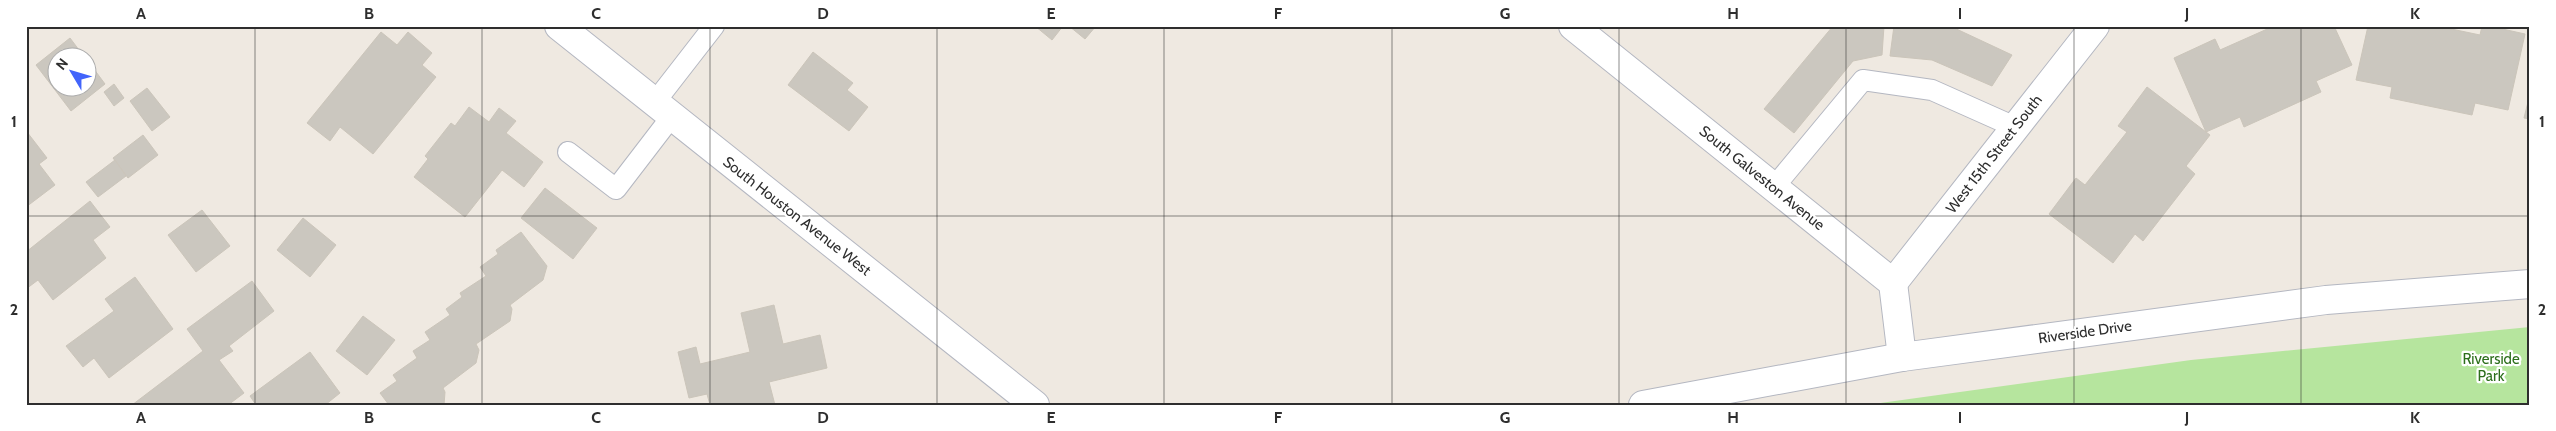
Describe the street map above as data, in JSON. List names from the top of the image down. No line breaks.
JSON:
{"streets":{"street":["West 15th Street South","South Galveston Avenue","South Houston Avenue West","Riverside Drive"]},"crossings":[["West 15th Street South","South Galveston Avenue"]],"parks":["Riverside Park"],"north":"top left","grid":{"columns":["A","B","C","D","E","F","G","H","I","J","K"],"rows":["1","2"]}}
